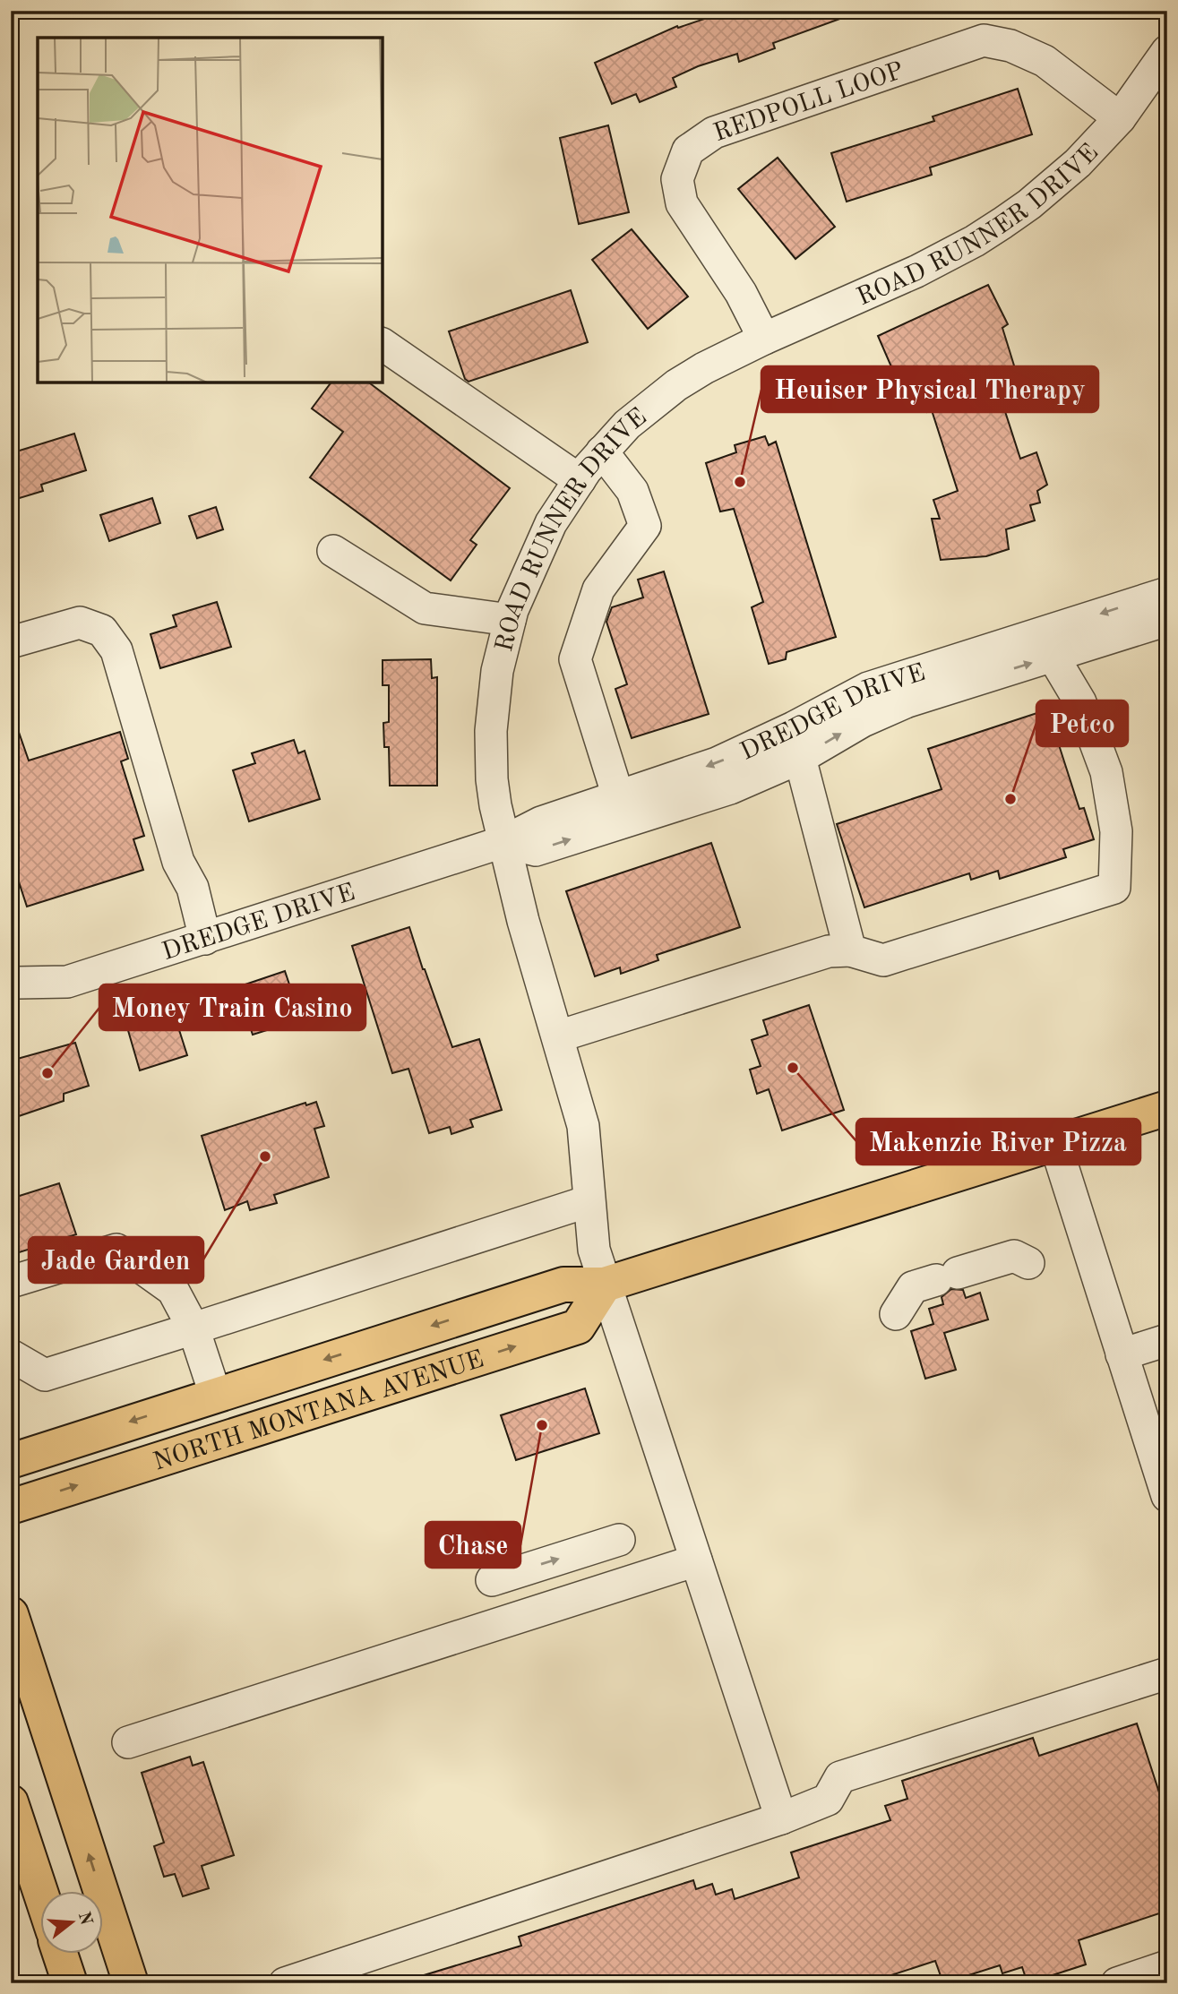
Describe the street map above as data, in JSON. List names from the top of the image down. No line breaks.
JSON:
{"streets":{"main road":["NORTH MONTANA AVENUE"],"street":["REDPOLL LOOP","ROAD RUNNER DRIVE","DREDGE DRIVE"]},"crossings":[["REDPOLL LOOP","ROAD RUNNER DRIVE"],["ROAD RUNNER DRIVE","DREDGE DRIVE"],["ROAD RUNNER DRIVE","NORTH MONTANA AVENUE"]],"places":["Heuiser Physical Therapy","Petco","Makenzie River Pizza","Money Train Casino","Jade Garden","Chase"],"north":"right"}
